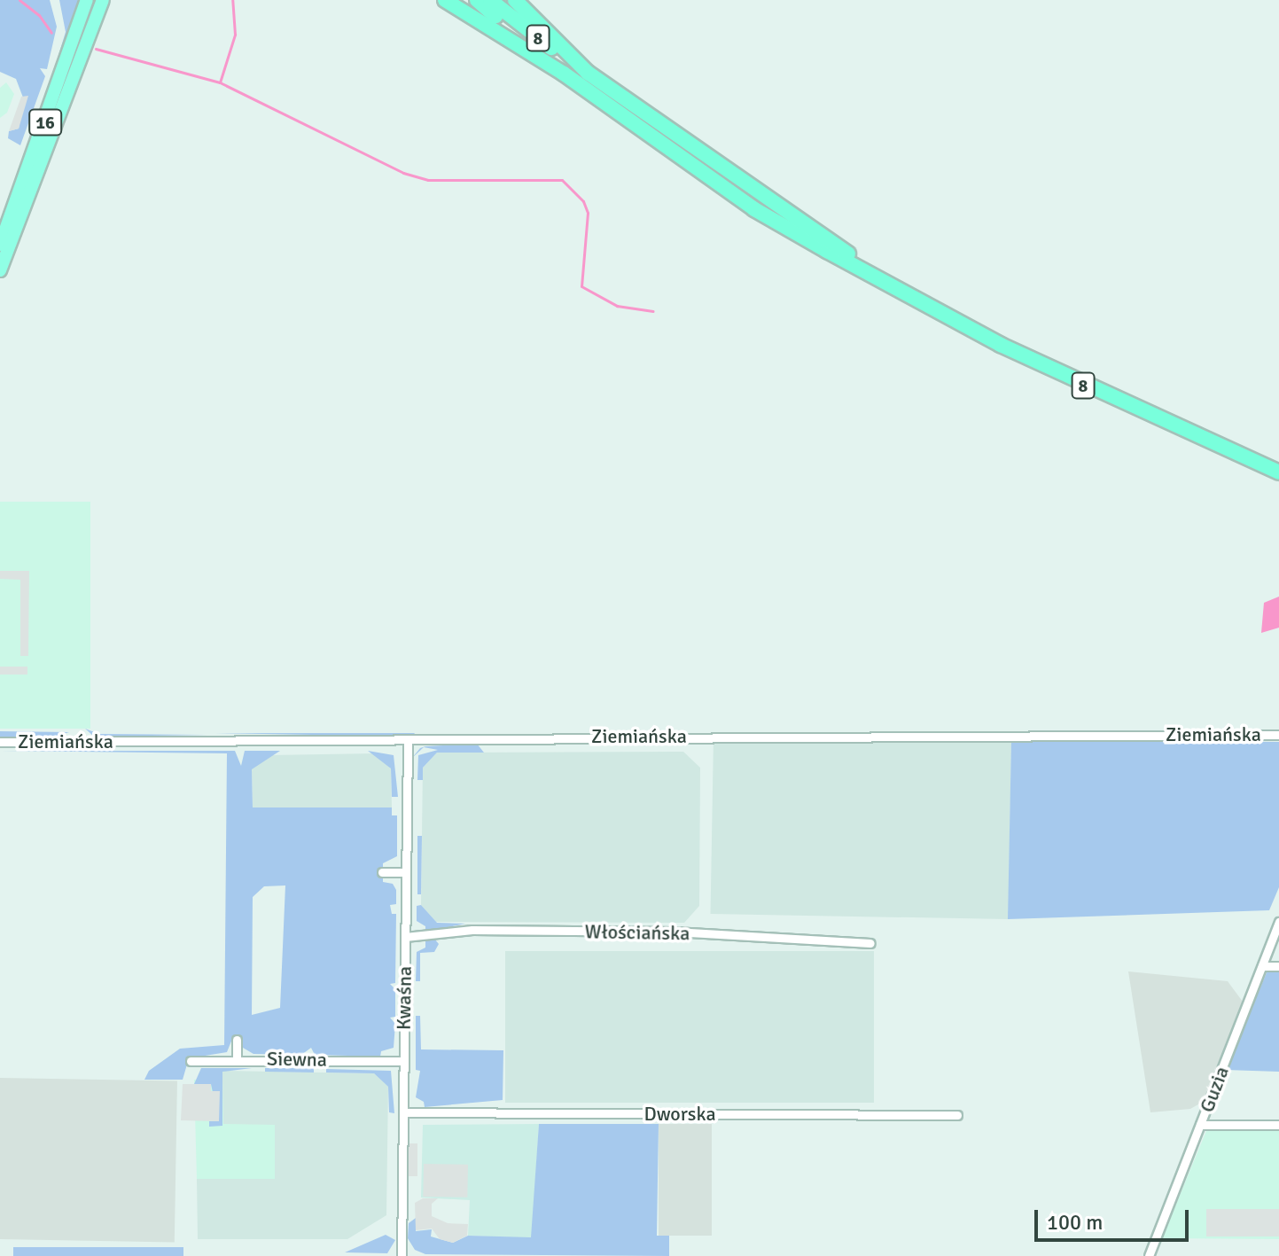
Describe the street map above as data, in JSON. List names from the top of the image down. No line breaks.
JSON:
{"streets":{"highway":["8"],"main road":["16"],"street":["Ziemiańska","Włościańska","Kwaśna","Siewna","Guzia","Dworska"]},"crossings":[["Ziemiańska","Kwaśna"],["Włościańska","Kwaśna"],["Kwaśna","Siewna"],["Kwaśna","Dworska"]],"scale_bar":"100 m"}
